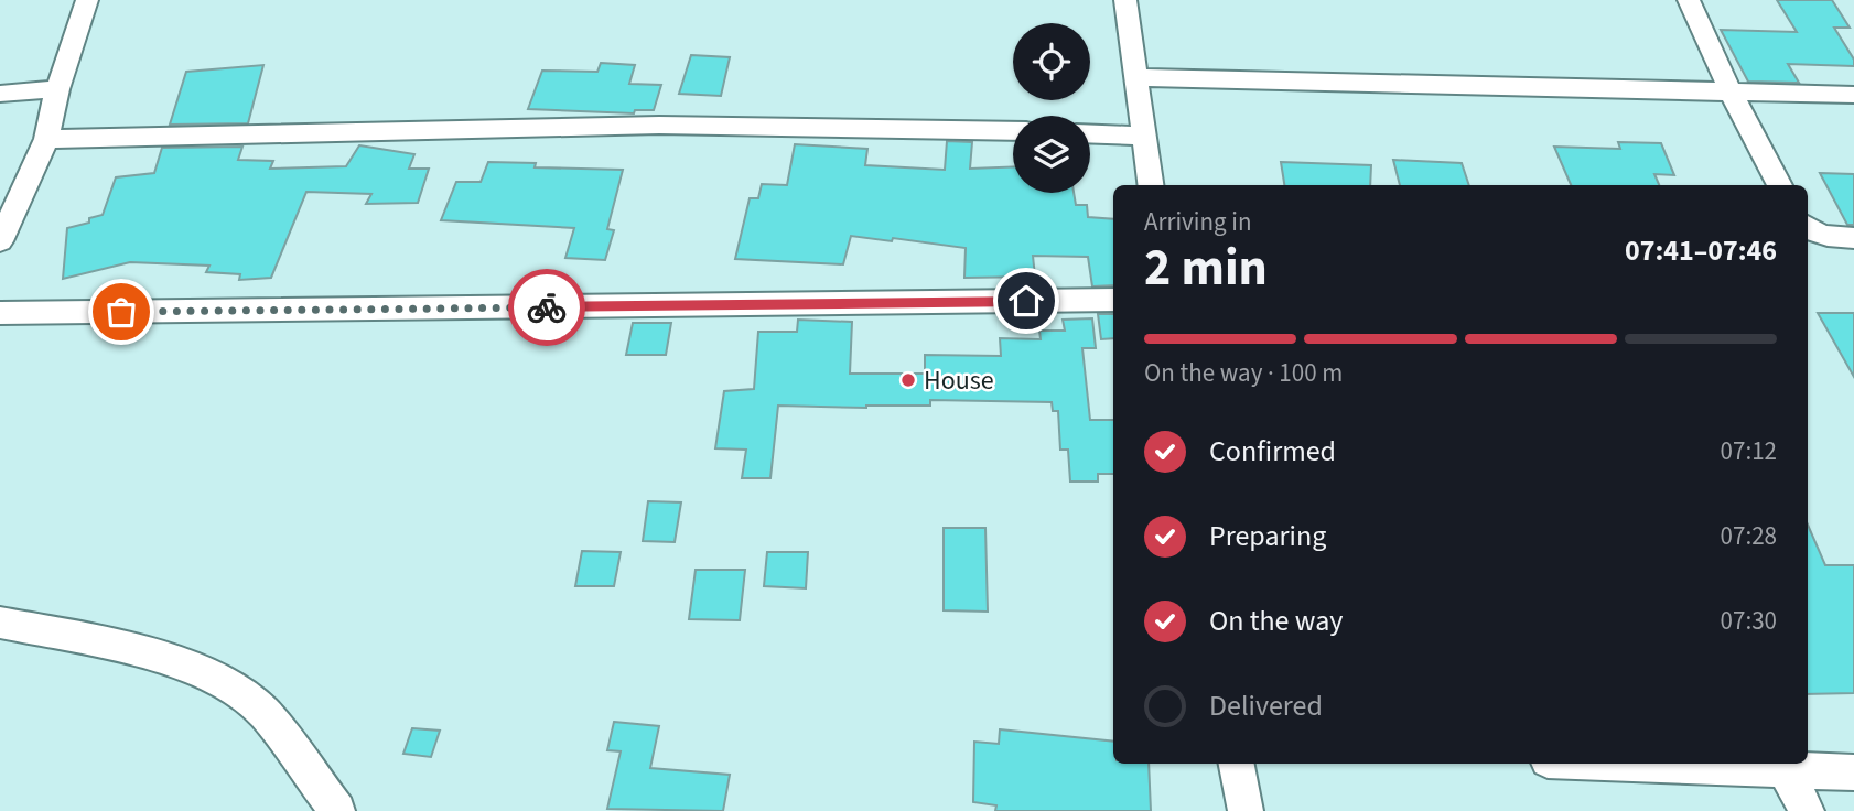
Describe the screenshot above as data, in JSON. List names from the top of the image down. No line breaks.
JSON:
{"places":["House"],"page":{"heading":["2 min","Arriving in","07:41–07:46"],"bar":"On the way · 100 m","list":[["Confirmed","07:12"],["Preparing","07:28"],["On the way","07:30"],"Delivered"]}}
